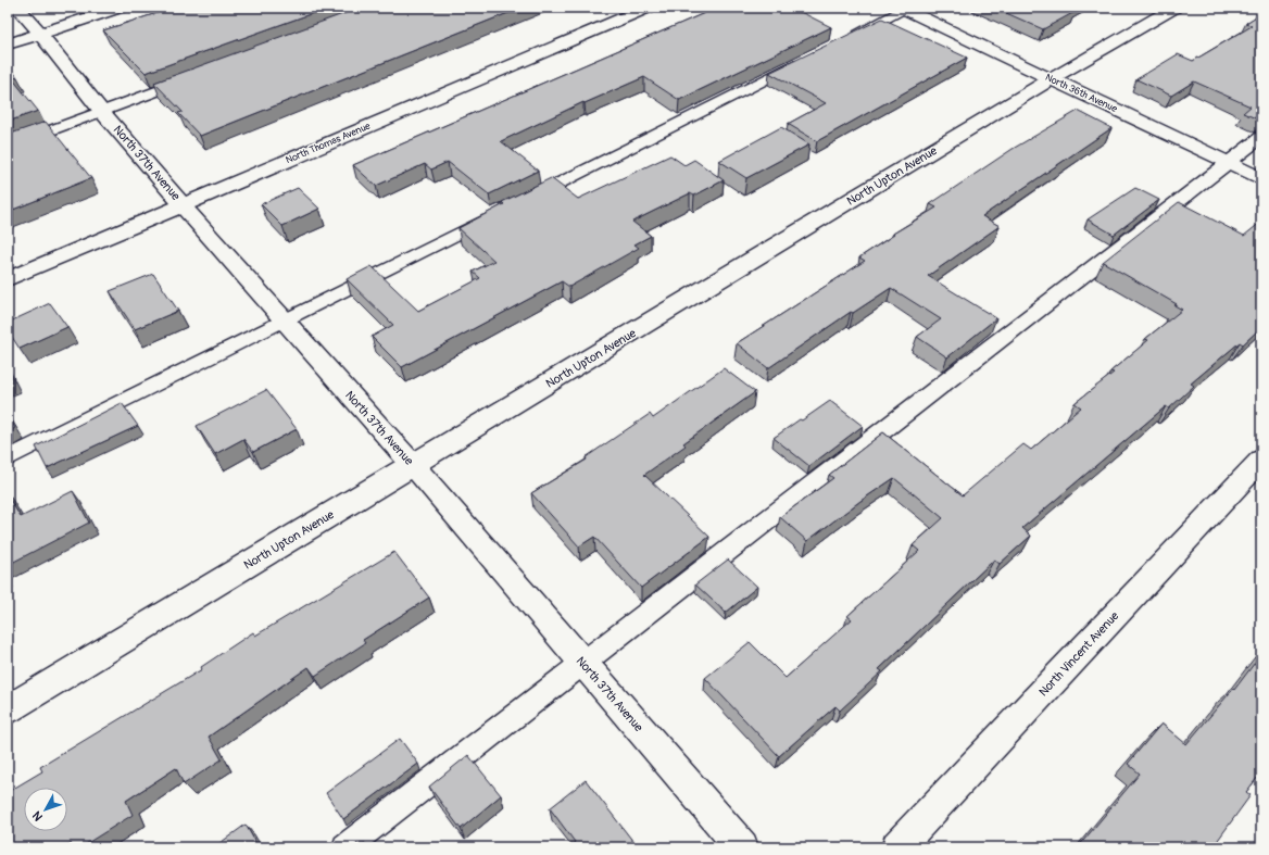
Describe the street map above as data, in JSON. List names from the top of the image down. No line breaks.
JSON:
{"streets":{"street":["North 36th Avenue","North Thomas Avenue","North 37th Avenue","North Upton Avenue","North Vincent Avenue"]},"crossings":[["North 36th Avenue","North Upton Avenue"],["North Thomas Avenue","North 37th Avenue"],["North 37th Avenue","North Upton Avenue"]],"north":"bottom left"}
